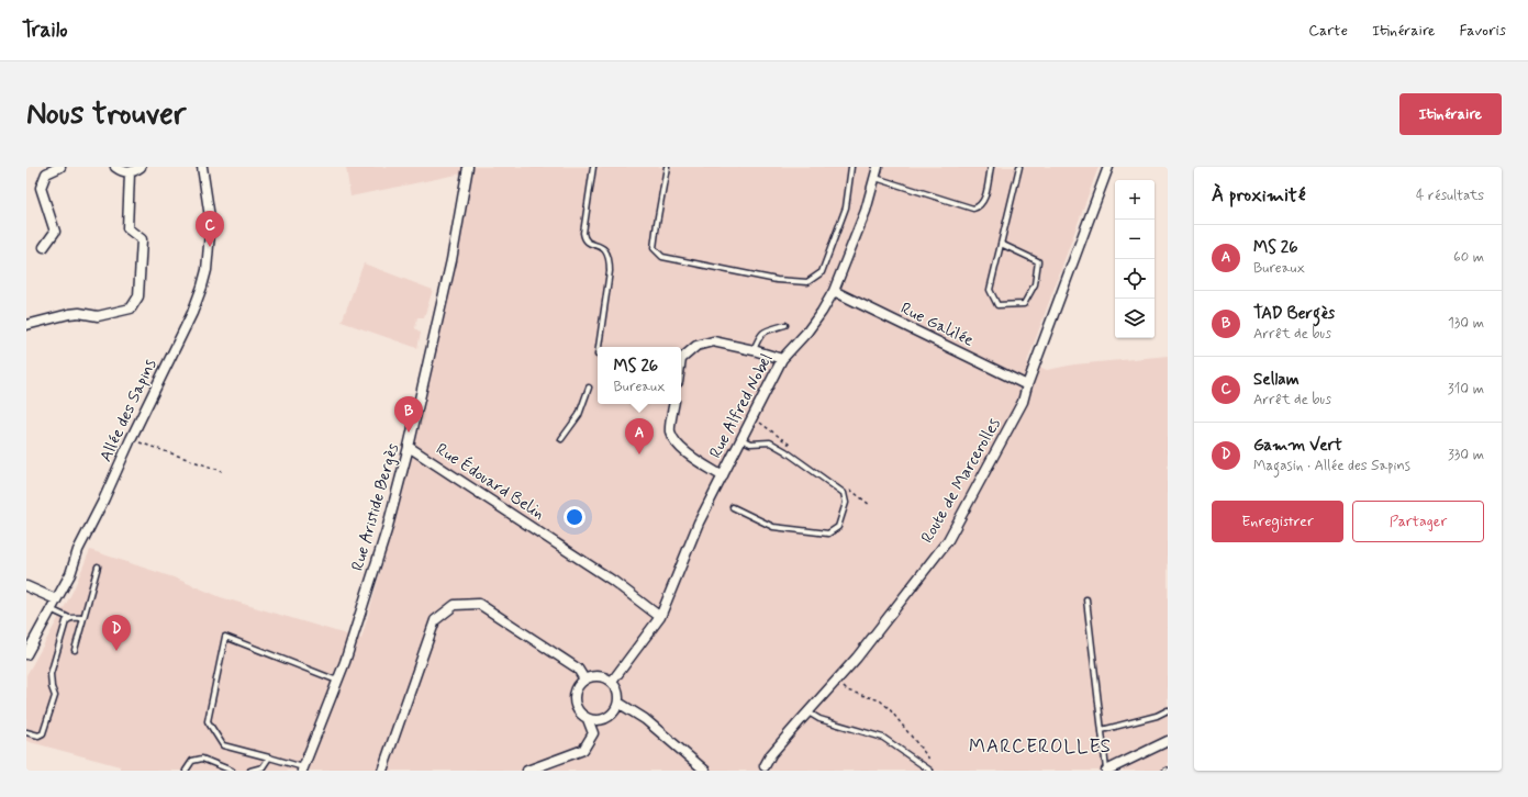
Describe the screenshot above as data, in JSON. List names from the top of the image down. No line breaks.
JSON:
{"streets":{"street":["Rue Galilée","Rue Alfred Nobel","Allée des Sapins","Route de Marcerolles","Rue Édouard Belin","Rue Aristide Bergès"]},"crossings":[["Rue Galilée","Rue Alfred Nobel"],["Rue Galilée","Route de Marcerolles"],["Rue Alfred Nobel","Rue Édouard Belin"],["Rue Édouard Belin","Rue Aristide Bergès"]],"districts":["MARCEROLLES"],"page":{"header":"Trailo","nav":["Carte","Itinéraire","Favoris"],"buttons":["Itinéraire",["Enregistrer","Partager"]],"title":"Nous trouver","heading":["À proximité","4 résultats"],"map_buttons":["+","−"],"pins":["C","B","A","D"],"list":[{"mark":"A","name":"MS 26","note":"Bureaux","value":"60 m"},{"mark":"B","name":"TAD Bergès","note":"Arrêt de bus","value":"130 m"},{"mark":"C","name":"Sellam","note":"Arrêt de bus","value":"310 m"},{"mark":"D","name":"Gamm Vert","note":"Magasin · Allée des Sapins","value":"330 m"}],"popup":["MS 26","Bureaux"]}}
